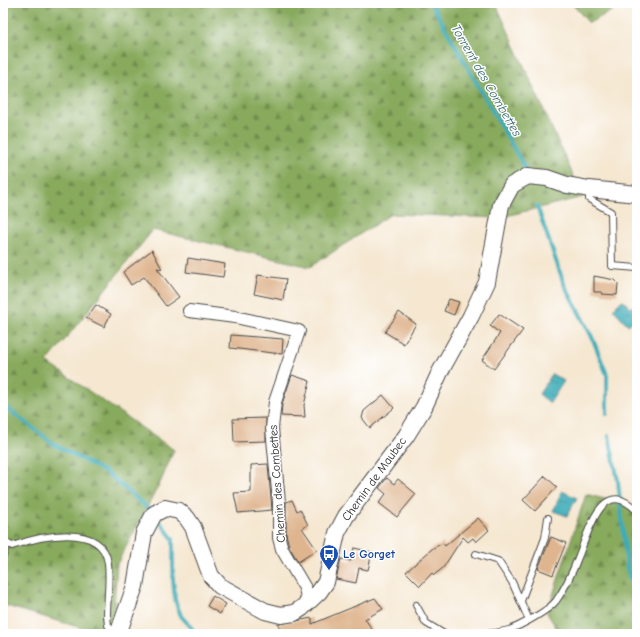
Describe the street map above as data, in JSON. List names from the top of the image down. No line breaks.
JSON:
{"streets":{"street":["Chemin de Maubec","Chemin des Combettes"]},"crossings":[["Chemin de Maubec","Chemin des Combettes"]],"water":["Torrent des Combettes"],"places":{"bus stop":["Le Gorget"]}}
